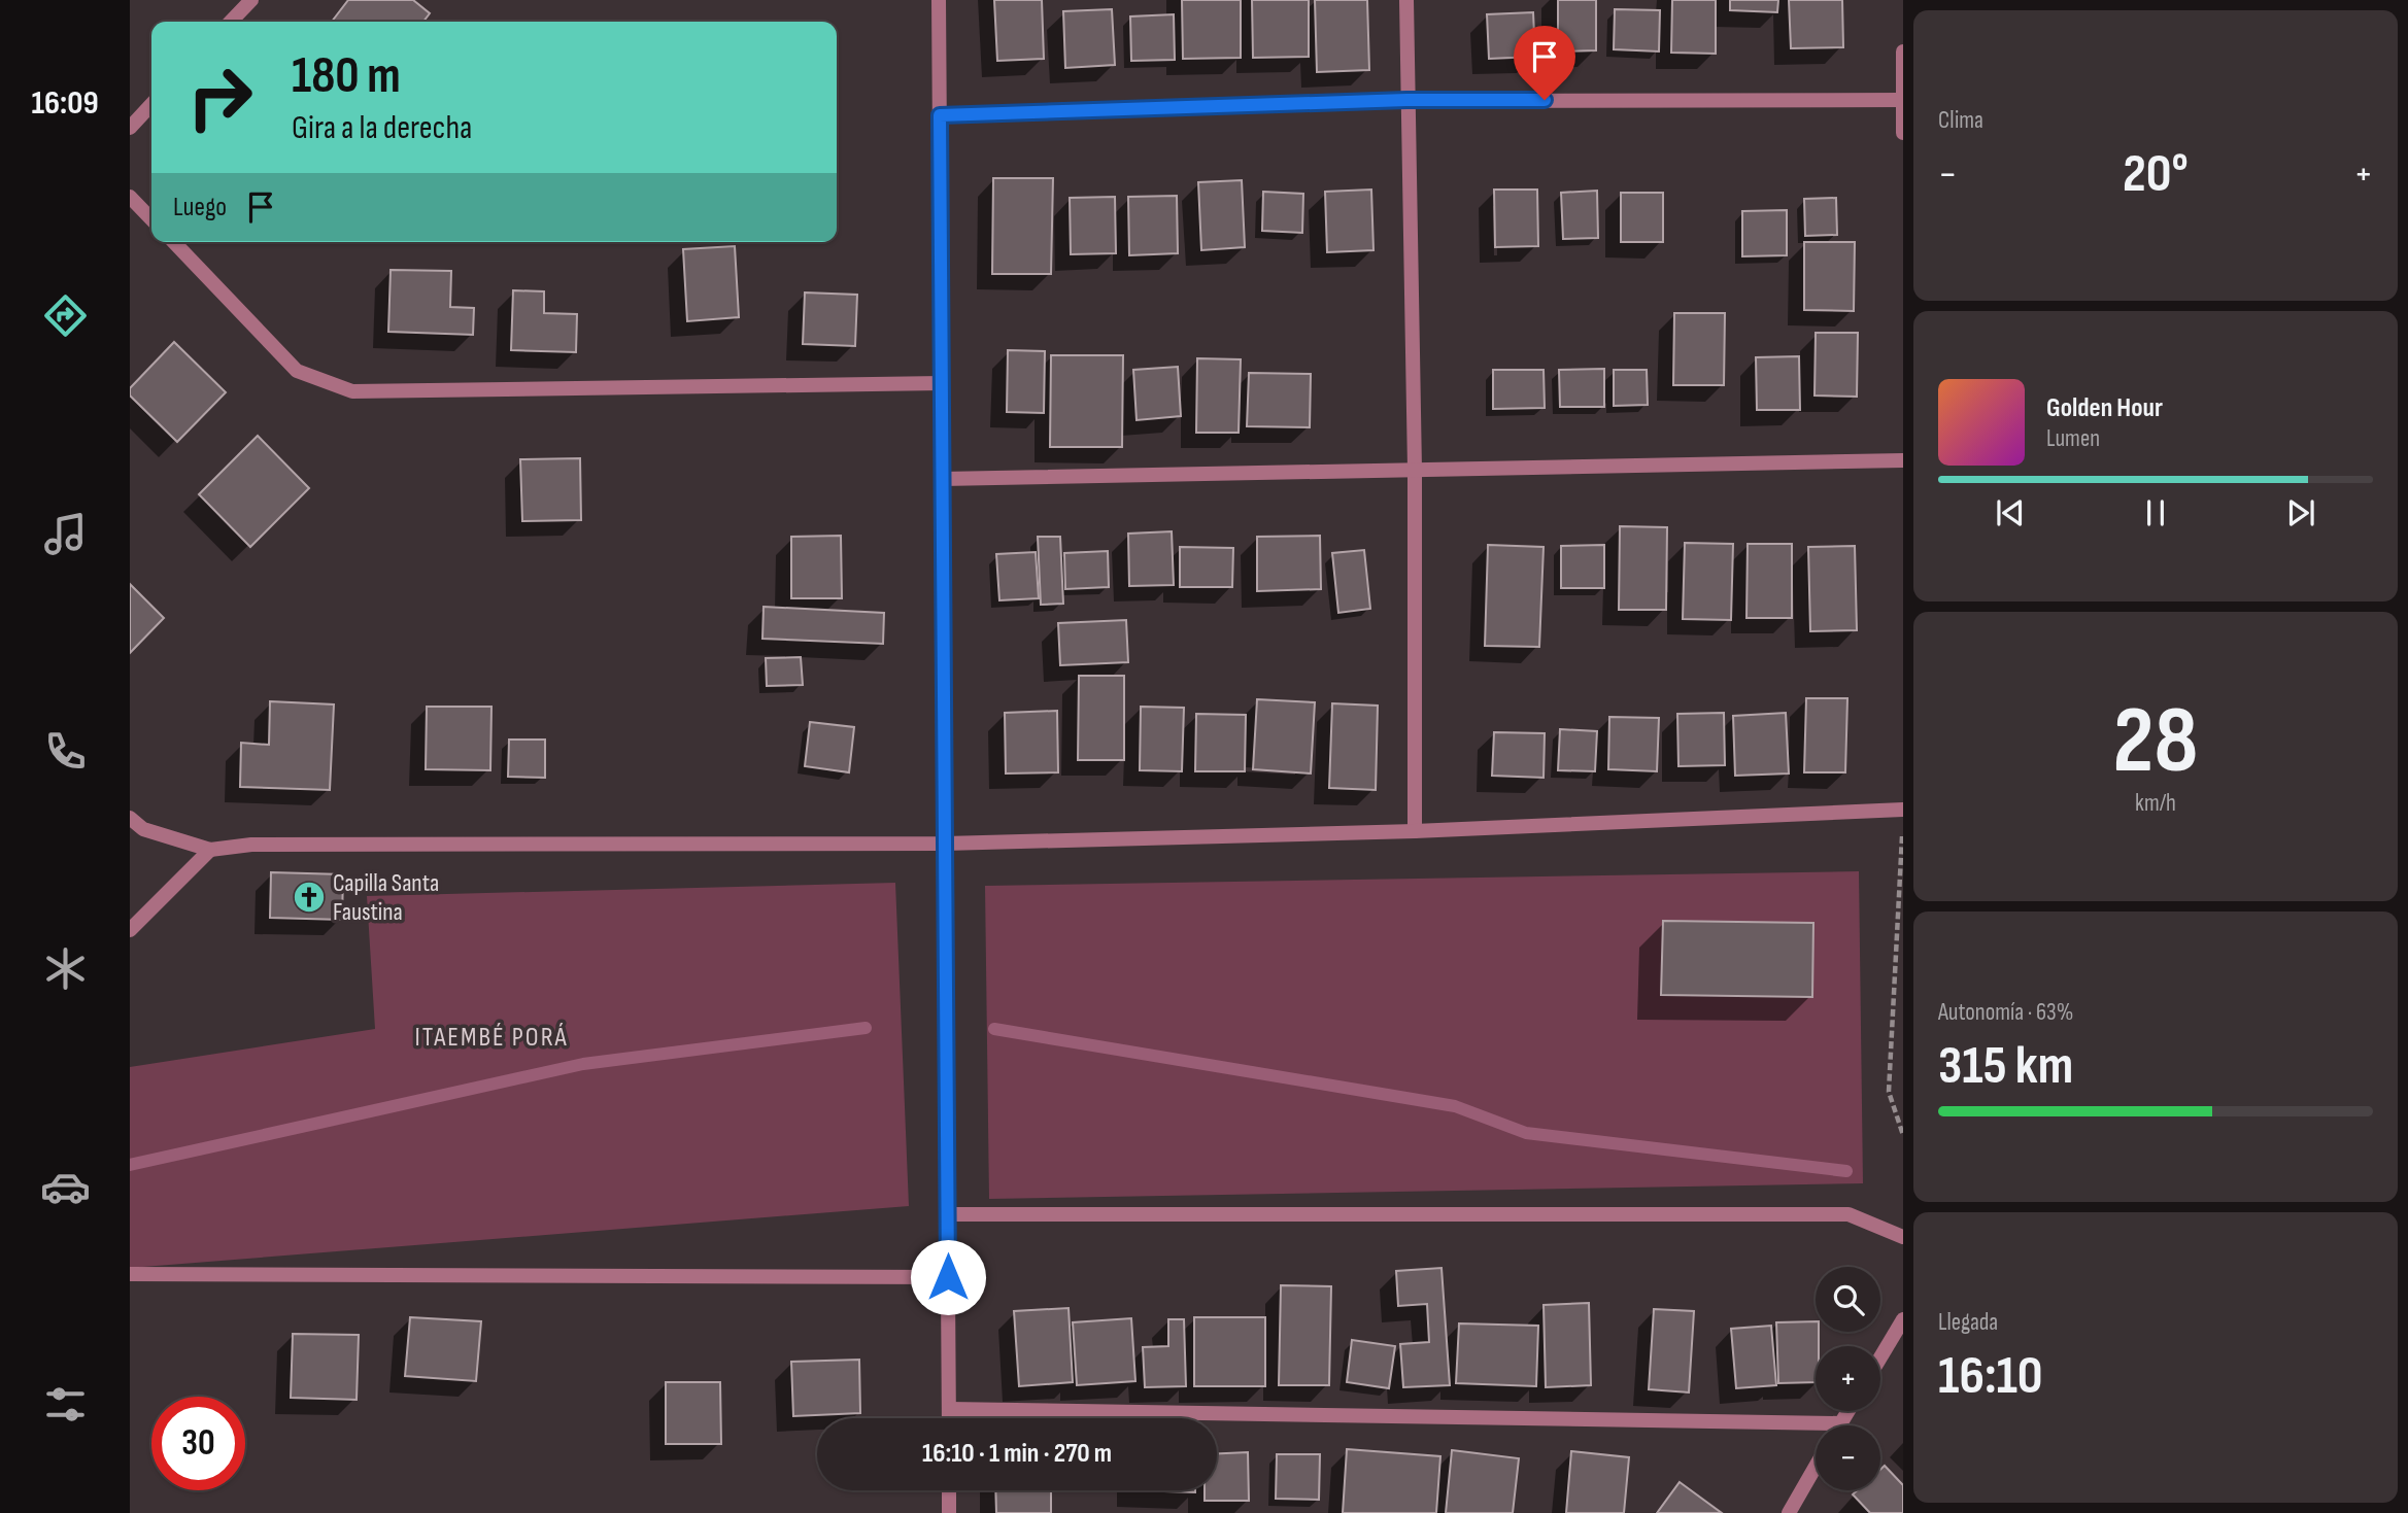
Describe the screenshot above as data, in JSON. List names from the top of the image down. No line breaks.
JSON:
{"districts":["ITAEMBÉ PORÁ"],"places":{"church":["Capilla Santa Faustina"]},"page":{"tabs":"16:09","tile":["Clima",["28","km/h"],["Autonomía · 63%","315 km"],["Llegada","16:10"]],"turn":["180 m","Gira a la derecha"],"heat":["−","20°","+"],"then":"Luego","song":["Golden Hour","Lumen"],"map_buttons":["+","−"],"limit":"30","trip":"16:10 · 1 min · 270 m"}}
